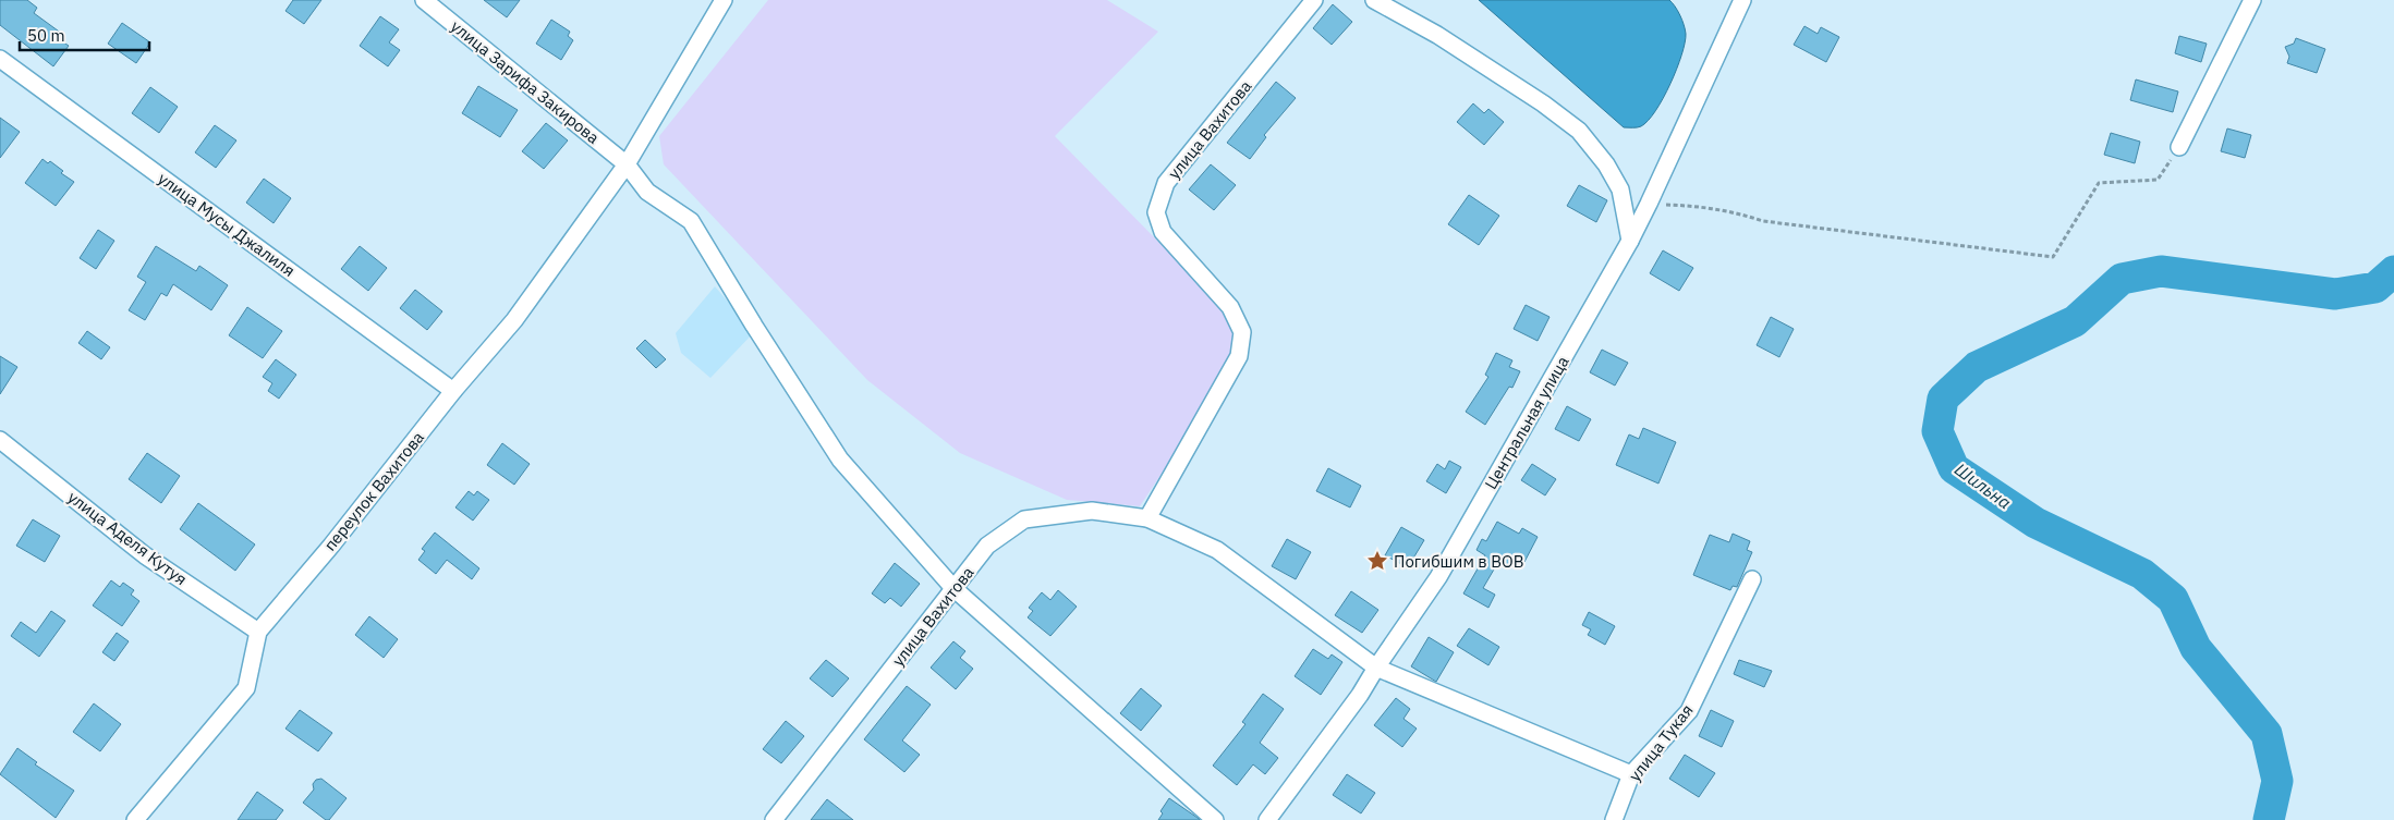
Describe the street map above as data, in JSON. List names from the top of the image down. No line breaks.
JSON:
{"streets":{"street":["улица Зарифа Закирова","улица Вахитова","улица Мусы Джалиля","Центральная улица","переулок Вахитова","улица Аделя Кутуя","улица Тукая"]},"crossings":[["улица Зарифа Закирова","улица Вахитова"],["улица Зарифа Закирова","переулок Вахитова"],["улица Вахитова","Центральная улица"],["улица Вахитова","улица Тукая"],["улица Мусы Джалиля","переулок Вахитова"],["переулок Вахитова","улица Аделя Кутуя"]],"water":["Шильна"],"places":{"place":["Погибшим в ВОВ"]},"scale_bar":"50 m"}
